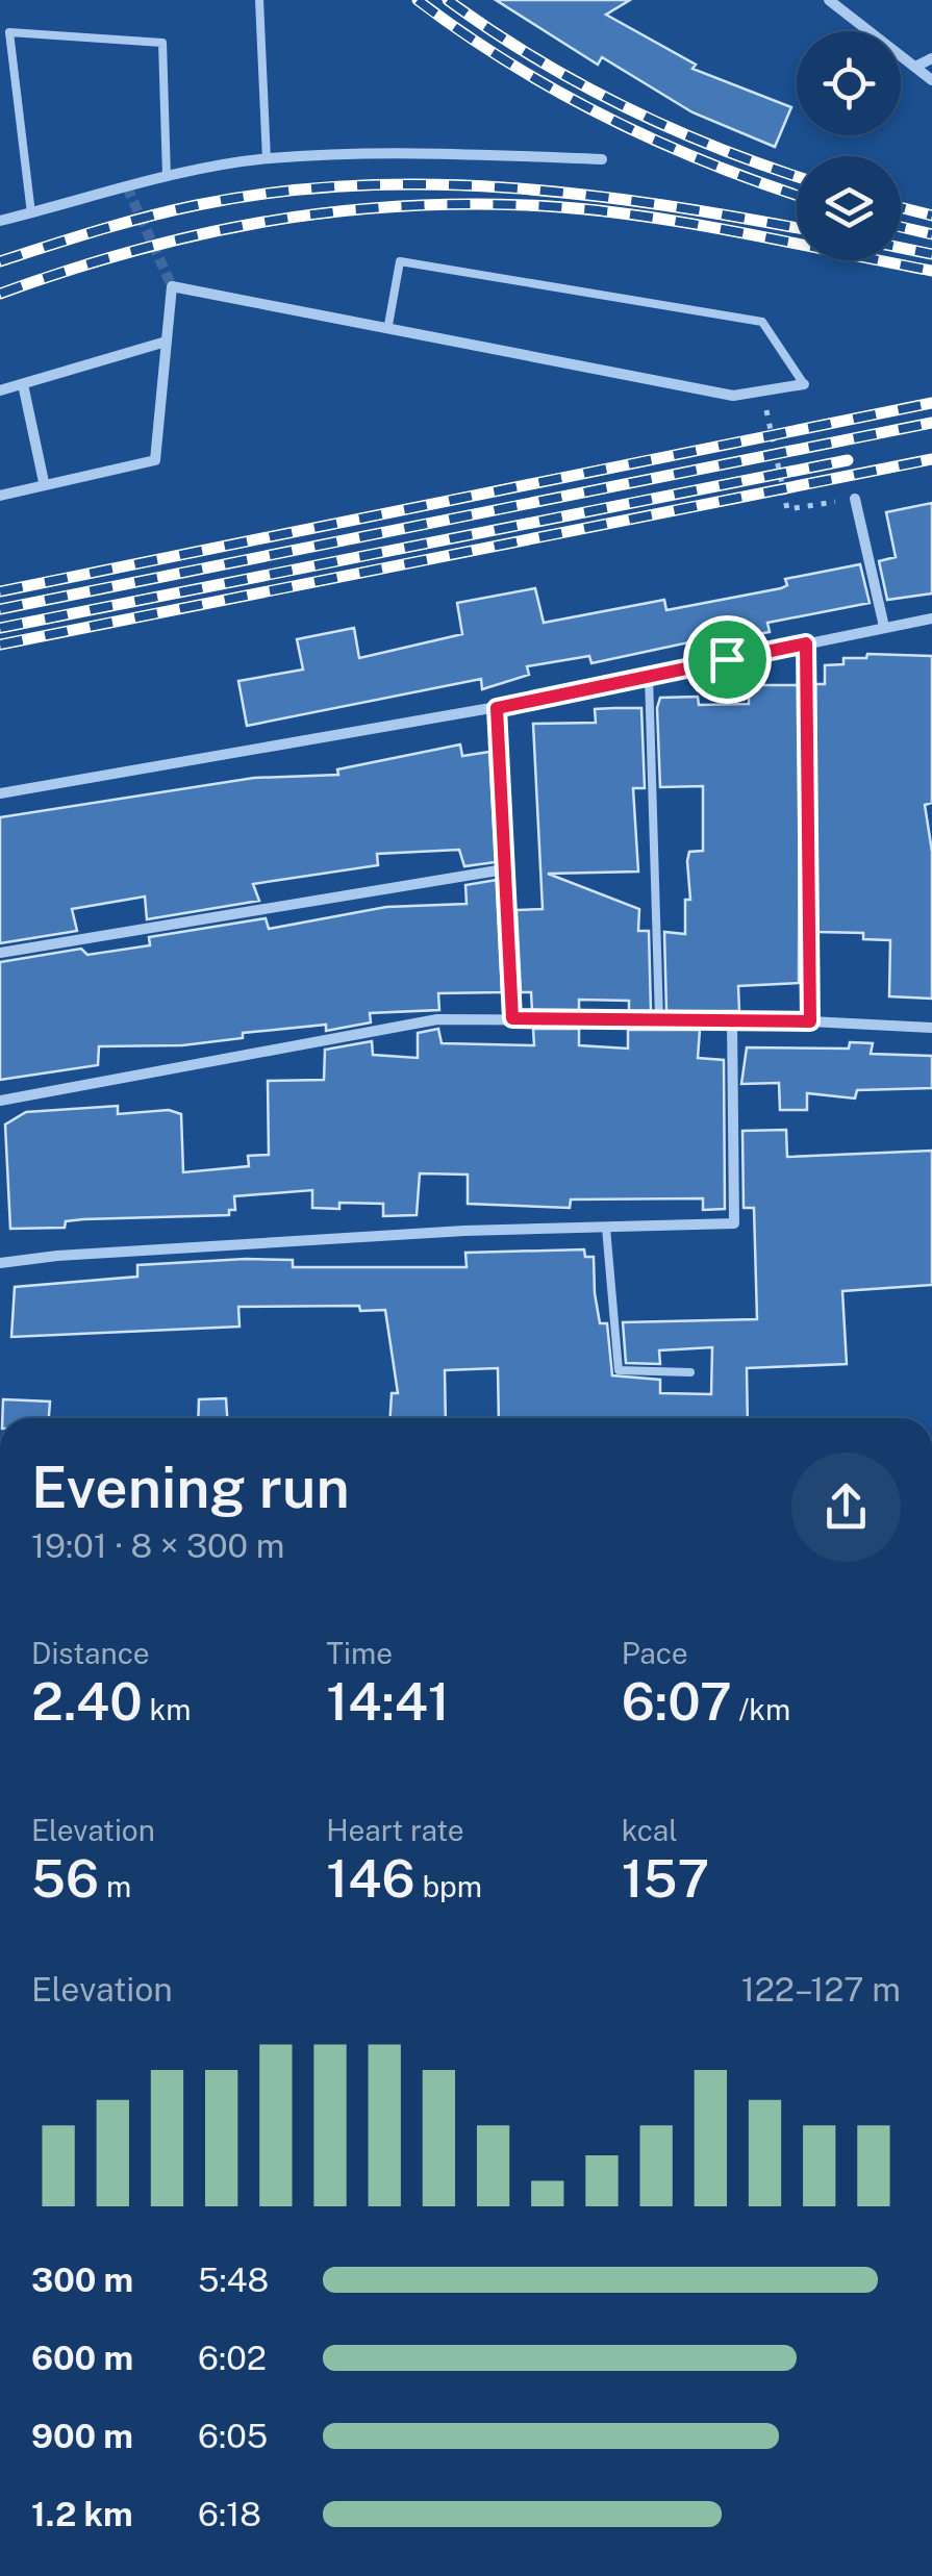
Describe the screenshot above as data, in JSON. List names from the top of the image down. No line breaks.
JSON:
{"page":{"heading":["Evening run","19:01 · 8 × 300 m"],"stats":[["Distance","2.40 km"],["Time","14:41"],["Pace","6:07 /km"],["Elevation","56 m"],["Heart rate","146 bpm"],["kcal","157"]],"chart":["Elevation","122–127 m"],"list":[{"name":"300 m","note":"5:48"},{"name":"600 m","note":"6:02"},{"name":"900 m","note":"6:05"},{"name":"1.2 km","note":"6:18"}]}}
